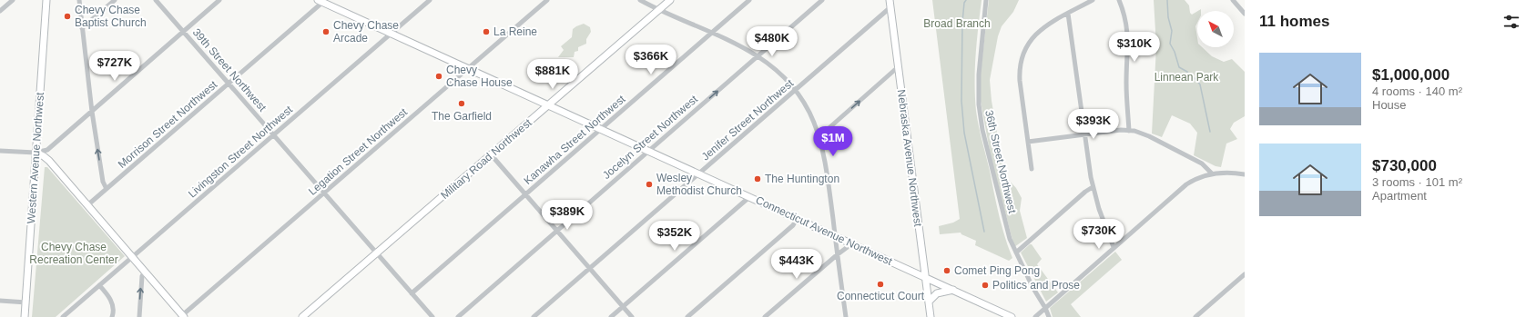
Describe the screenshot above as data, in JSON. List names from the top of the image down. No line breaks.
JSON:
{"streets":{"main road":["Western Avenue Northwest","Nebraska Avenue Northwest","Military Road Northwest","Connecticut Avenue Northwest"],"street":["39th Street Northwest","Jenifer Street Northwest","Morrison Street Northwest","Jocelyn Street Northwest","Kanawha Street Northwest","Livingston Street Northwest","Legation Street Northwest","36th Street Northwest"]},"crossings":[["39th Street Northwest","Morrison Street Northwest"],["39th Street Northwest","Kanawha Street Northwest"],["39th Street Northwest","Livingston Street Northwest"],["39th Street Northwest","Legation Street Northwest"],["39th Street Northwest","Military Road Northwest"],["Jenifer Street Northwest","Nebraska Avenue Northwest"],["Jenifer Street Northwest","Connecticut Avenue Northwest"],["Morrison Street Northwest","Connecticut Avenue Northwest"],["Jocelyn Street Northwest","Connecticut Avenue Northwest"],["Kanawha Street Northwest","Connecticut Avenue Northwest"],["Livingston Street Northwest","Connecticut Avenue Northwest"],["Legation Street Northwest","Connecticut Avenue Northwest"],["Nebraska Avenue Northwest","Connecticut Avenue Northwest"],["Military Road Northwest","Connecticut Avenue Northwest"]],"parks":["Broad Branch","Linnean Park","Chevy Chase Recreation Center"],"places":["Chevy Chase Baptist Church","Chevy Chase Arcade","La Reine","Chevy Chase House","The Garfield","The Huntington","Wesley Methodist Church","Comet Ping Pong","Connecticut Court","Politics and Prose"],"north":"top left","page":{"heading":"11 homes","price":["$480K","$310K","$366K","$727K","$881K","$393K","$1M","$389K","$730K","$352K","$443K"],"list":[{"name":"$1,000,000","note":"4 rooms · 140 m² · House"},{"name":"$730,000","note":"3 rooms · 101 m² · Apartment"}]}}
